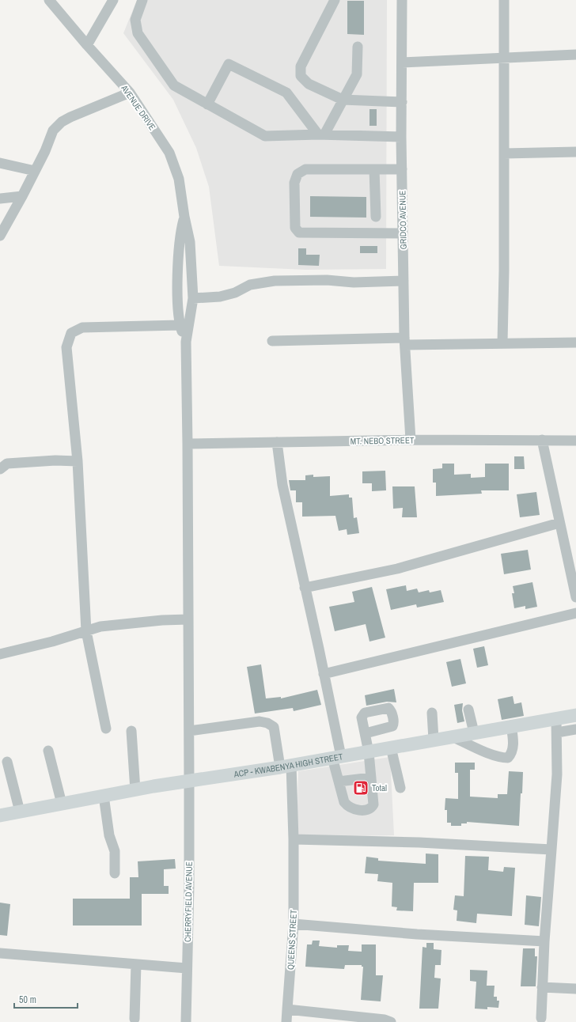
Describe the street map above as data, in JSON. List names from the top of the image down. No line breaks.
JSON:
{"streets":{"main road":["ACP - KWABENYA HIGH STREET"],"street":["AVENUE DRIVE","GRIDCO AVENUE","MT. NEBO STREET","CHERRYFIELD AVENUE","QUEENS STREET"]},"crossings":[["AVENUE DRIVE","CHERRYFIELD AVENUE"],["GRIDCO AVENUE","MT. NEBO STREET"],["MT. NEBO STREET","CHERRYFIELD AVENUE"],["ACP - KWABENYA HIGH STREET","CHERRYFIELD AVENUE"],["ACP - KWABENYA HIGH STREET","QUEENS STREET"],["CHERRYFIELD AVENUE","QUEENS STREET"]],"places":{"fuel station":["Total"]},"scale_bar":"50 m"}
